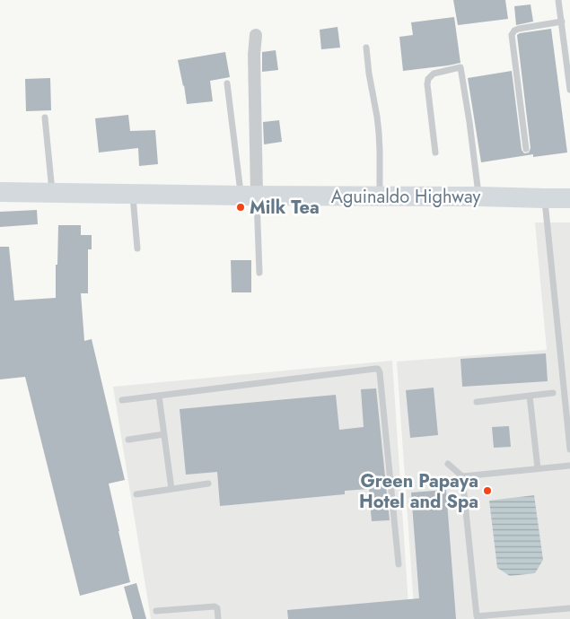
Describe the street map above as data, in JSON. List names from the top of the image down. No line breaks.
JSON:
{"streets":{"main road":["Aguinaldo Highway"]},"places":["Milk Tea","Green Papaya Hotel and Spa"]}
